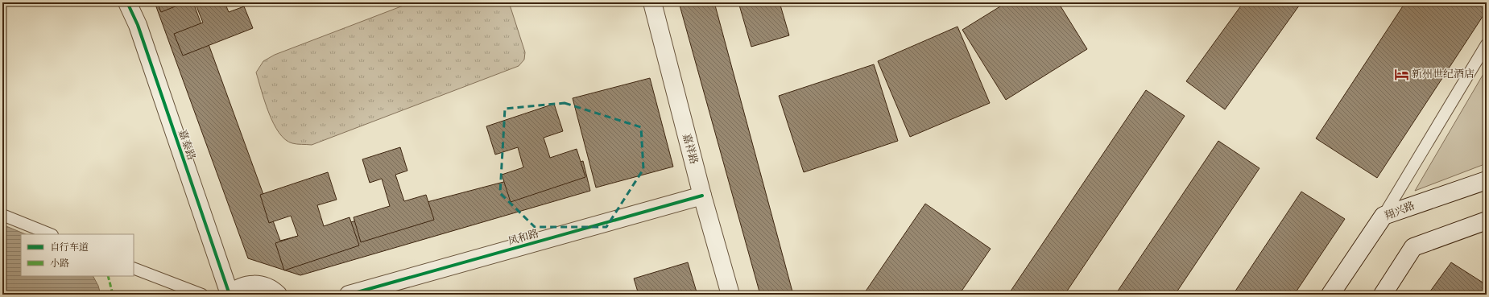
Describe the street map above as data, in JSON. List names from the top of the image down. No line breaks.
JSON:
{"streets":{"street":["嘉泰路","嘉祥路","翔兴路","凤和路"]},"crossings":[["嘉祥路","凤和路"]],"places":{"hotel":["新州世纪酒店"]},"legend":["自行车道","小路"]}
